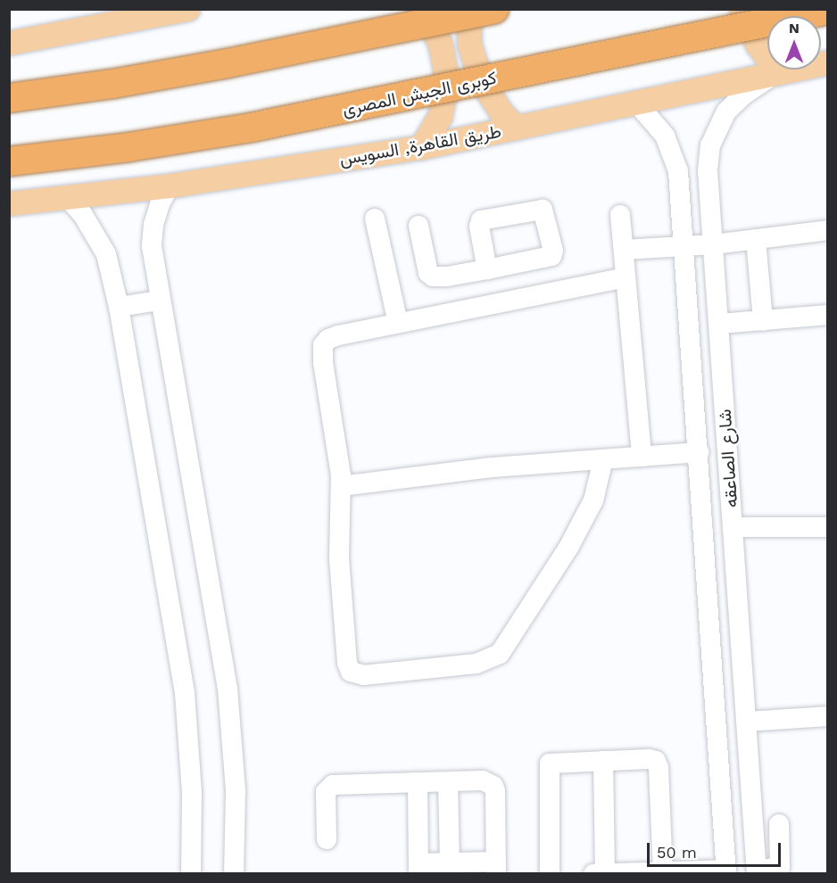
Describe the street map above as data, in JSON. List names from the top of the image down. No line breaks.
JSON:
{"streets":{"highway":["كوبرى الجيش المصرى"],"main road":["طريق القاهرة, السويس"],"street":["شارع الصاعقه"]},"crossings":[["طريق القاهرة, السويس","شارع الصاعقه"]],"scale_bar":"50 m","north":"top"}
